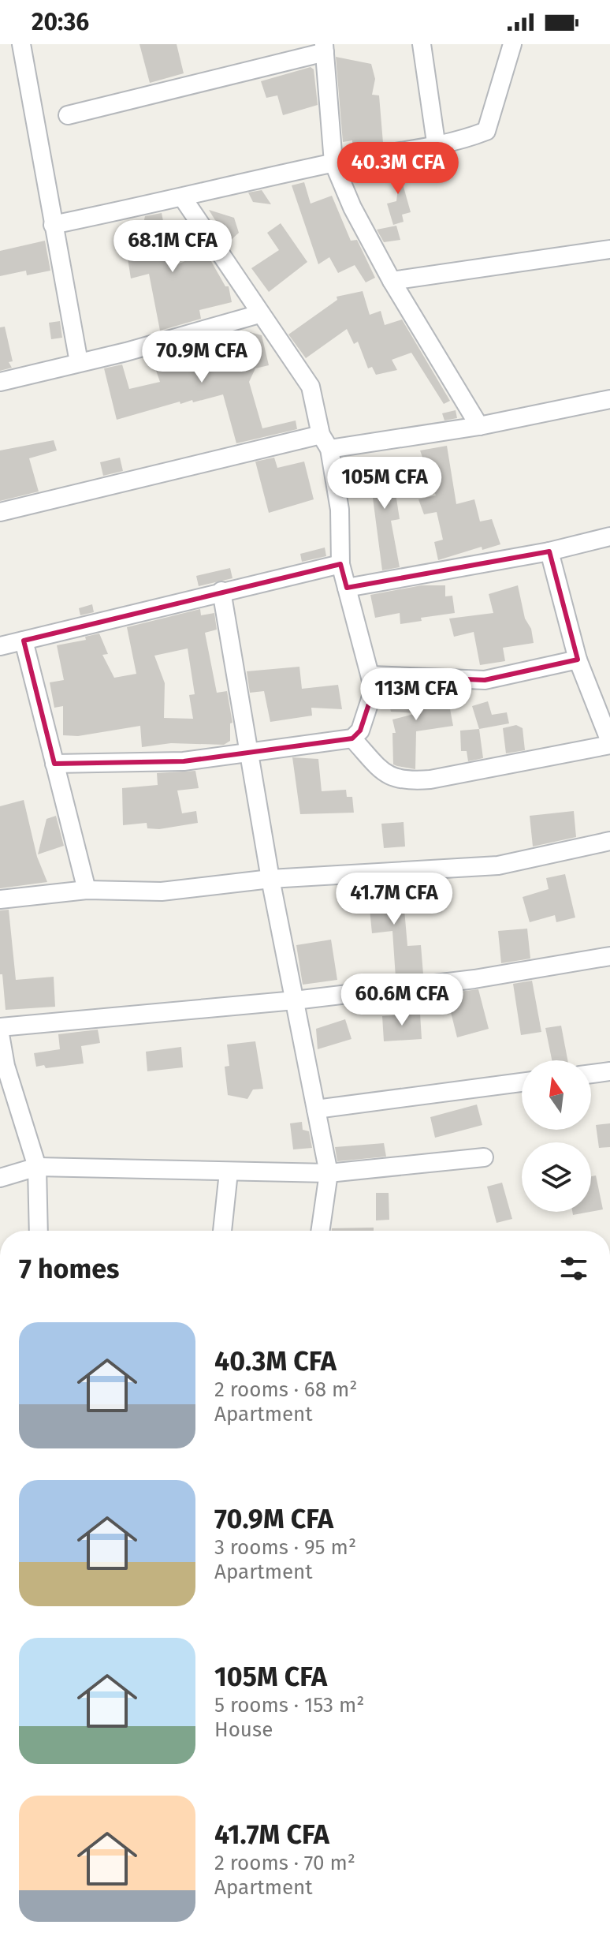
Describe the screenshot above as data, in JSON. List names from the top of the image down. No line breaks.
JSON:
{"north":"top","page":{"status":"20:36","price":["40.3M CFA","68.1M CFA","70.9M CFA","105M CFA","113M CFA","41.7M CFA","60.6M CFA"],"heading":"7 homes","list":[{"name":"40.3M CFA","note":"2 rooms · 68 m² · Apartment"},{"name":"70.9M CFA","note":"3 rooms · 95 m² · Apartment"},{"name":"105M CFA","note":"5 rooms · 153 m² · House"},{"name":"41.7M CFA","note":"2 rooms · 70 m² · Apartment"}]}}
